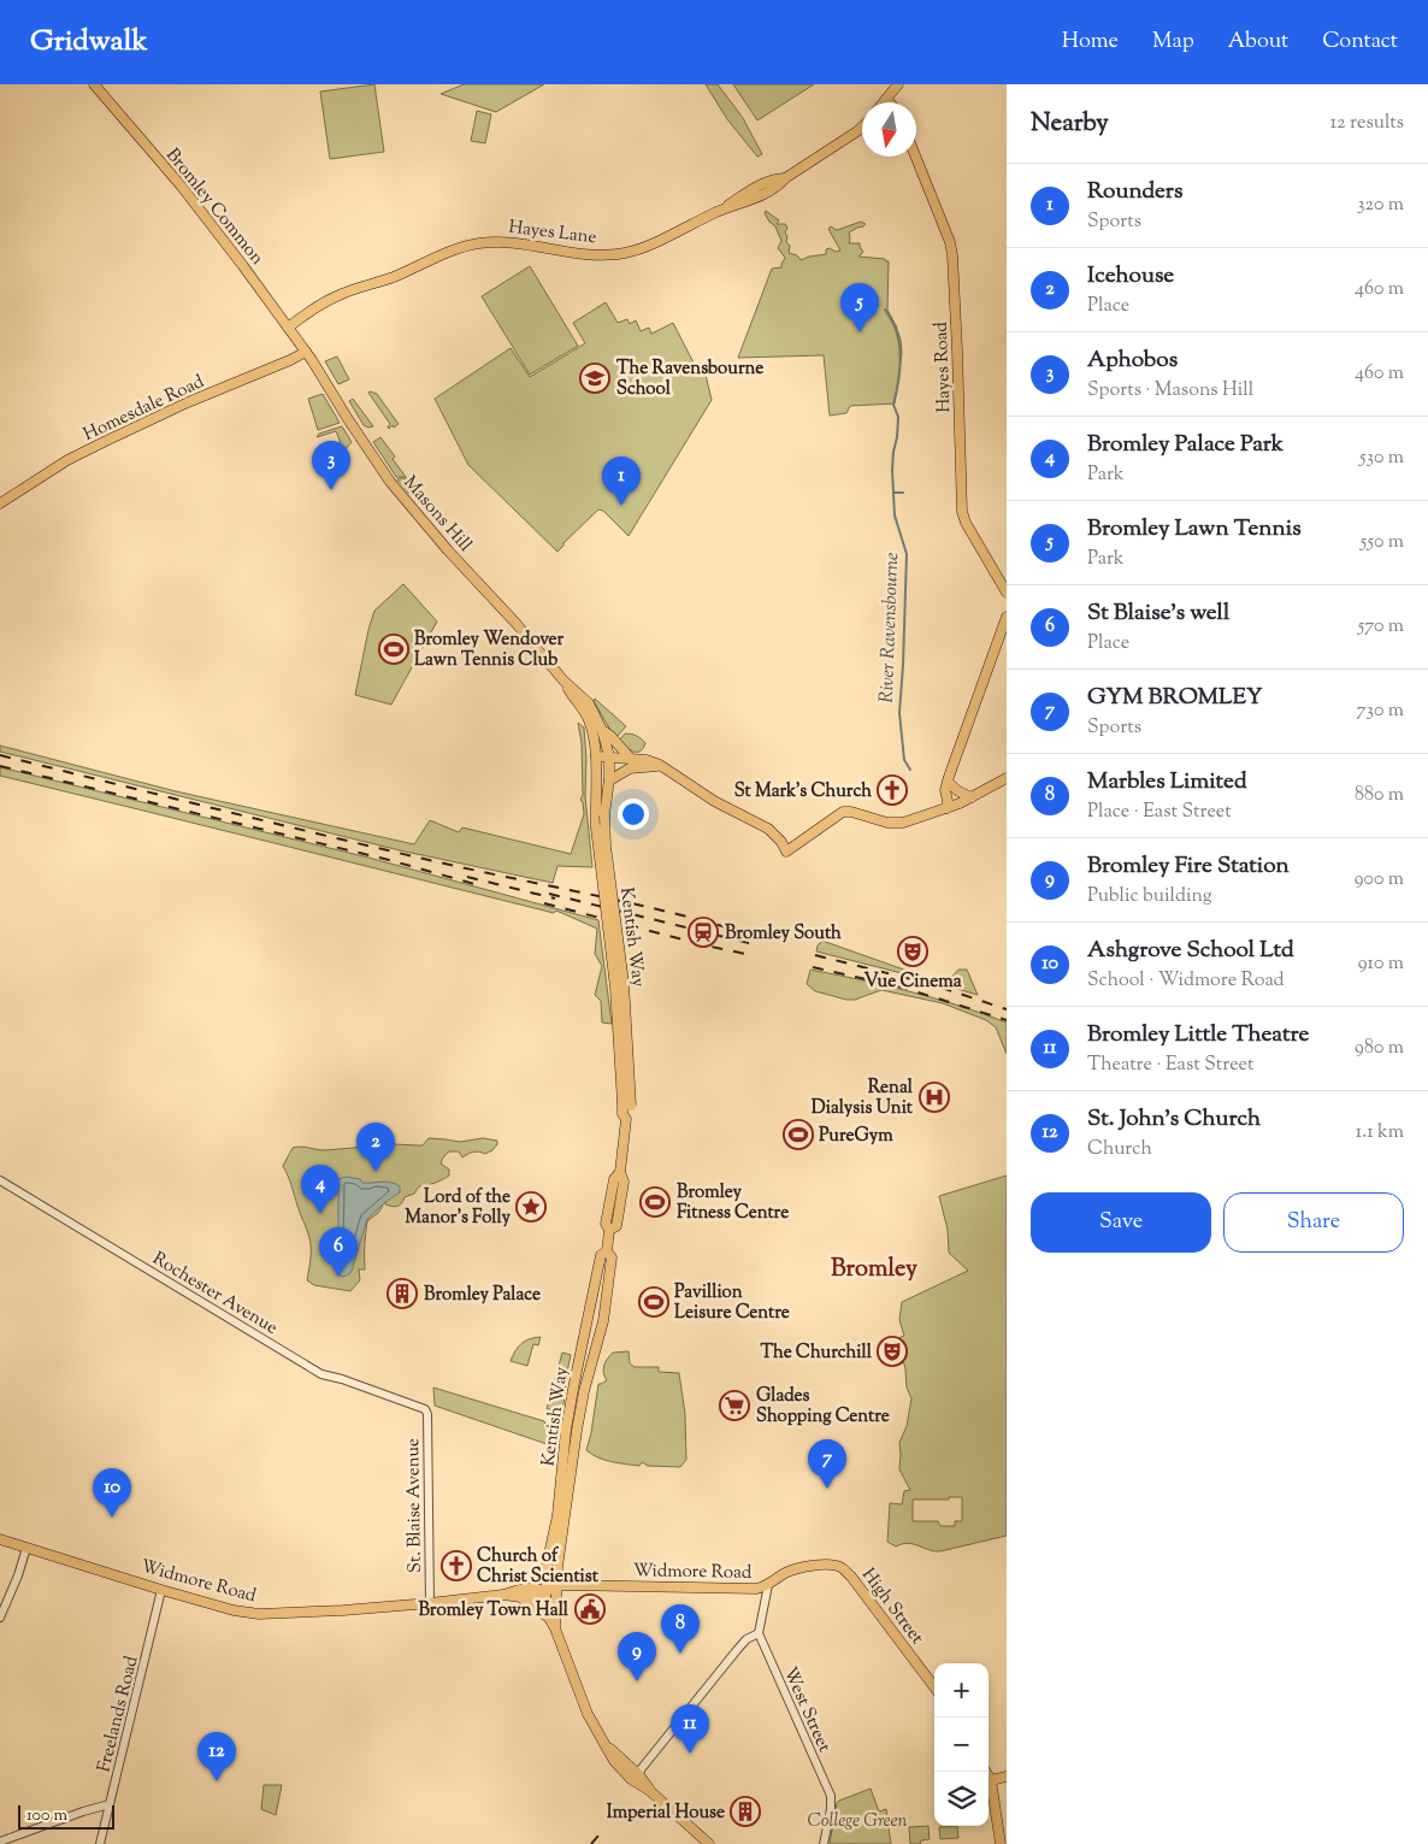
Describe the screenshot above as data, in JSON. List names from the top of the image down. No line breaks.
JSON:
{"streets":{"main road":["Bromley Common","Hayes Lane","Hayes Road","Homesdale Road","Masons Hill","Kentish Way","Widmore Road","High Street"],"street":["Rochester Avenue","St. Blaise Avenue","West Street","Freelands Road"]},"crossings":[["Bromley Common","Hayes Lane"],["Bromley Common","Homesdale Road"],["Bromley Common","Masons Hill"],["Homesdale Road","Masons Hill"],["Masons Hill","Kentish Way"],["Kentish Way","Widmore Road"],["Rochester Avenue","St. Blaise Avenue"],["St. Blaise Avenue","Widmore Road"],["Widmore Road","High Street"],["Widmore Road","Freelands Road"]],"districts":["Bromley"],"water":["River Ravensbourne"],"parks":["College Green"],"places":{"school or university":["The Ravensbourne School"],"sports":["Bromley Wendover Lawn Tennis Club","PureGym","Bromley Fitness Centre","Pavillion Leisure Centre"],"church":["St Mark's Church","Church of Christ Scientist"],"station":["Bromley South"],"theatre":["Vue Cinema","The Churchill"],"hospital":["Renal Dialysis Unit"],"place":["Lord of the Manor's Folly"],"building":["Bromley Palace","Imperial House"],"supermarket":["Glades Shopping Centre"],"public building":["Bromley Town Hall"]},"scale_bar":"100 m","north":"bottom","page":{"header":"Gridwalk","nav":["Home","Map","About","Contact"],"heading":["Nearby","12 results"],"list":[{"mark":"1","name":"Rounders","note":"Sports","value":"320 m"},{"mark":"2","name":"Icehouse","note":"Place","value":"460 m"},{"mark":"3","name":"Aphobos","note":"Sports · Masons Hill","value":"460 m"},{"mark":"4","name":"Bromley Palace Park","note":"Park","value":"530 m"},{"mark":"5","name":"Bromley Lawn Tennis","note":"Park","value":"550 m"},{"mark":"6","name":"St Blaise's well","note":"Place","value":"570 m"},{"mark":"7","name":"GYM BROMLEY","note":"Sports","value":"730 m"},{"mark":"8","name":"Marbles Limited","note":"Place · East Street","value":"880 m"},{"mark":"9","name":"Bromley Fire Station","note":"Public building","value":"900 m"},{"mark":"10","name":"Ashgrove School Ltd","note":"School · Widmore Road","value":"910 m"},{"mark":"11","name":"Bromley Little Theatre","note":"Theatre · East Street","value":"980 m"},{"mark":"12","name":"St. John's Church","note":"Church","value":"1.1 km"}],"pins":["5","3","1","2","4","6","7","10","8","9","11","12"],"buttons":["Save","Share"],"map_buttons":["+","−"],"scale":"100 m"}}
